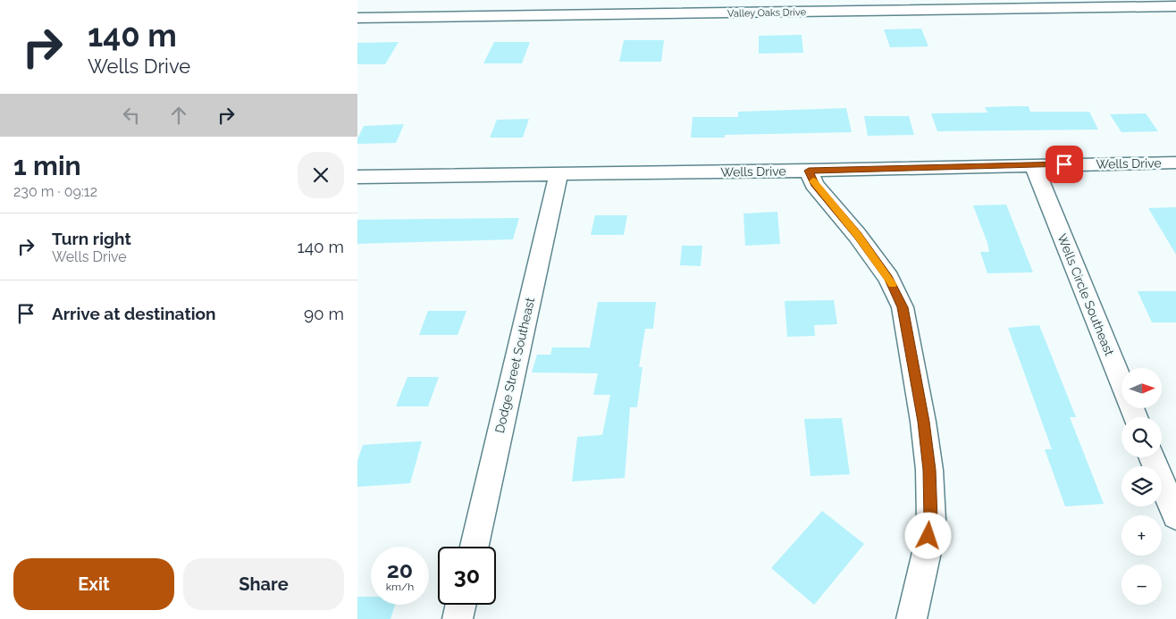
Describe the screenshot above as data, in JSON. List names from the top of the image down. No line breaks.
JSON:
{"streets":{"street":["Valley Oaks Drive","Wells Drive","Wells Circle Southeast","Dodge Street Southeast"]},"crossings":[["Wells Drive","Wells Circle Southeast"],["Wells Drive","Dodge Street Southeast"]],"north":"right","page":{"turn":["140 m","Wells Drive"],"heading":["1 min","230 m · 09:12"],"list":[{"name":"Turn right","note":"Wells Drive","value":"140 m"},{"name":"Arrive at destination","value":"90 m"}],"map_buttons":["+","−"],"speed":"20 km/h","limit":"30","buttons":["Exit","Share"]}}
